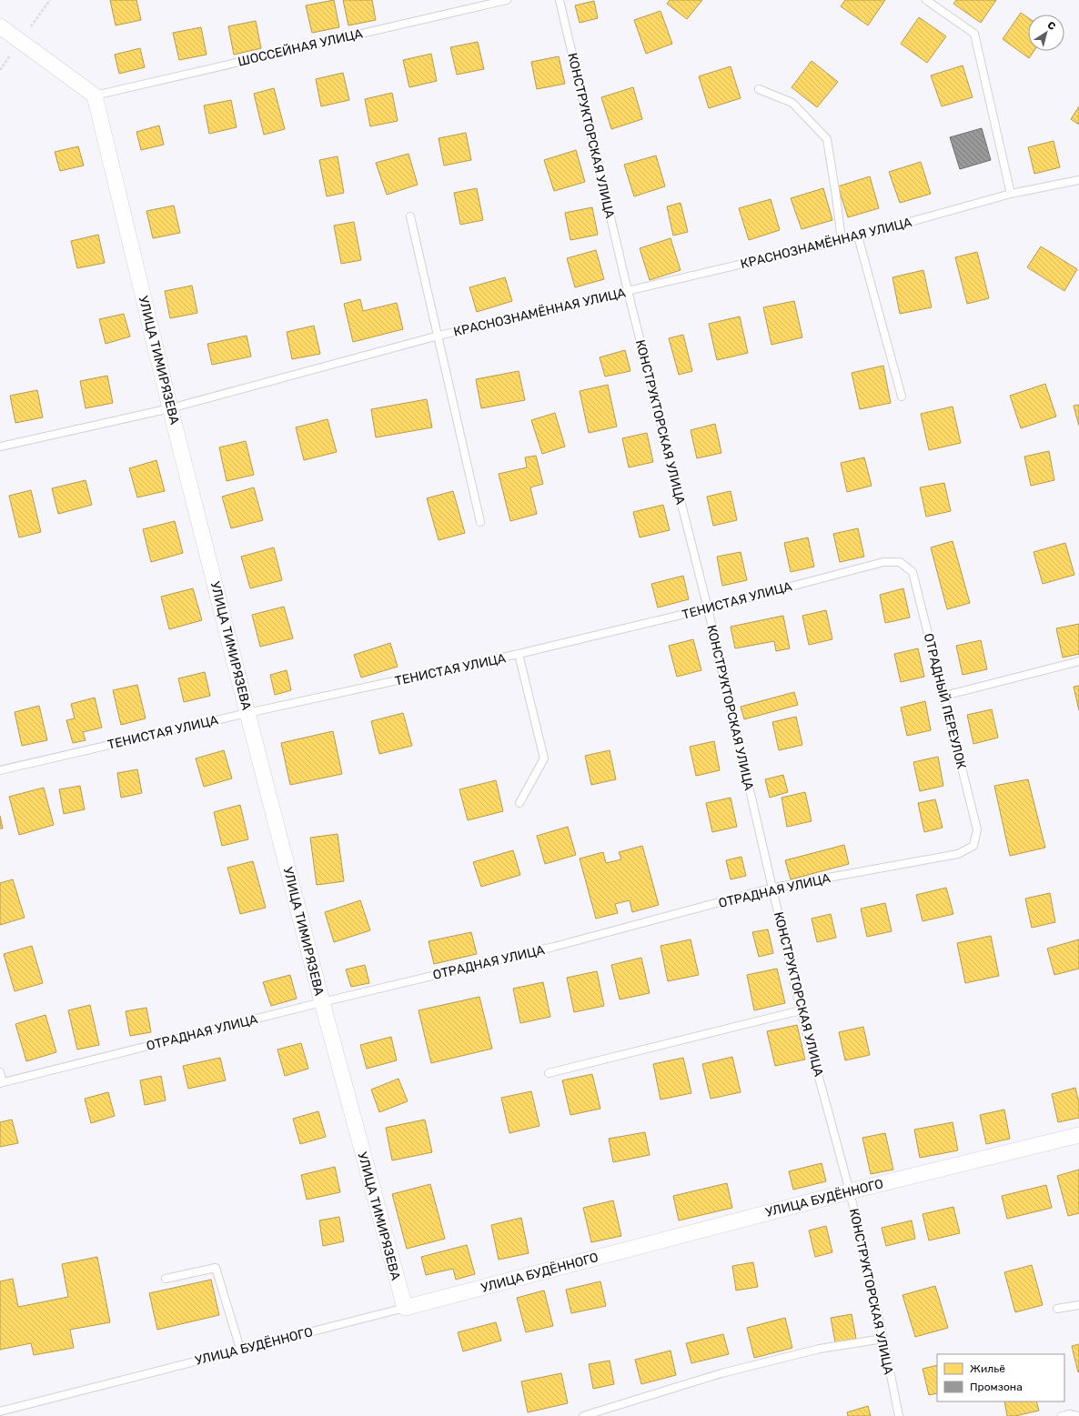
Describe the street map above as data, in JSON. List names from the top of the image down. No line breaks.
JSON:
{"streets":{"street":["УЛИЦА ТИМИРЯЗЕВА","УЛИЦА БУДЁННОГО"],"lane":["ШОССЕЙНАЯ УЛИЦА","КОНСТРУКТОРСКАЯ УЛИЦА","КРАСНОЗНАМЁННАЯ УЛИЦА","ТЕНИСТАЯ УЛИЦА","ОТРАДНЫЙ ПЕРЕУЛОК","ОТРАДНАЯ УЛИЦА"]},"crossings":[["ШОССЕЙНАЯ УЛИЦА","УЛИЦА ТИМИРЯЗЕВА"],["КОНСТРУКТОРСКАЯ УЛИЦА","КРАСНОЗНАМЁННАЯ УЛИЦА"],["КОНСТРУКТОРСКАЯ УЛИЦА","ТЕНИСТАЯ УЛИЦА"],["КОНСТРУКТОРСКАЯ УЛИЦА","ОТРАДНАЯ УЛИЦА"],["КОНСТРУКТОРСКАЯ УЛИЦА","УЛИЦА БУДЁННОГО"],["КРАСНОЗНАМЁННАЯ УЛИЦА","УЛИЦА ТИМИРЯЗЕВА"],["УЛИЦА ТИМИРЯЗЕВА","ТЕНИСТАЯ УЛИЦА"],["УЛИЦА ТИМИРЯЗЕВА","ОТРАДНАЯ УЛИЦА"],["УЛИЦА ТИМИРЯЗЕВА","УЛИЦА БУДЁННОГО"],["ТЕНИСТАЯ УЛИЦА","ОТРАДНЫЙ ПЕРЕУЛОК"],["ОТРАДНЫЙ ПЕРЕУЛОК","ОТРАДНАЯ УЛИЦА"]],"legend":["Жильё","Промзона"],"north":"top right"}
